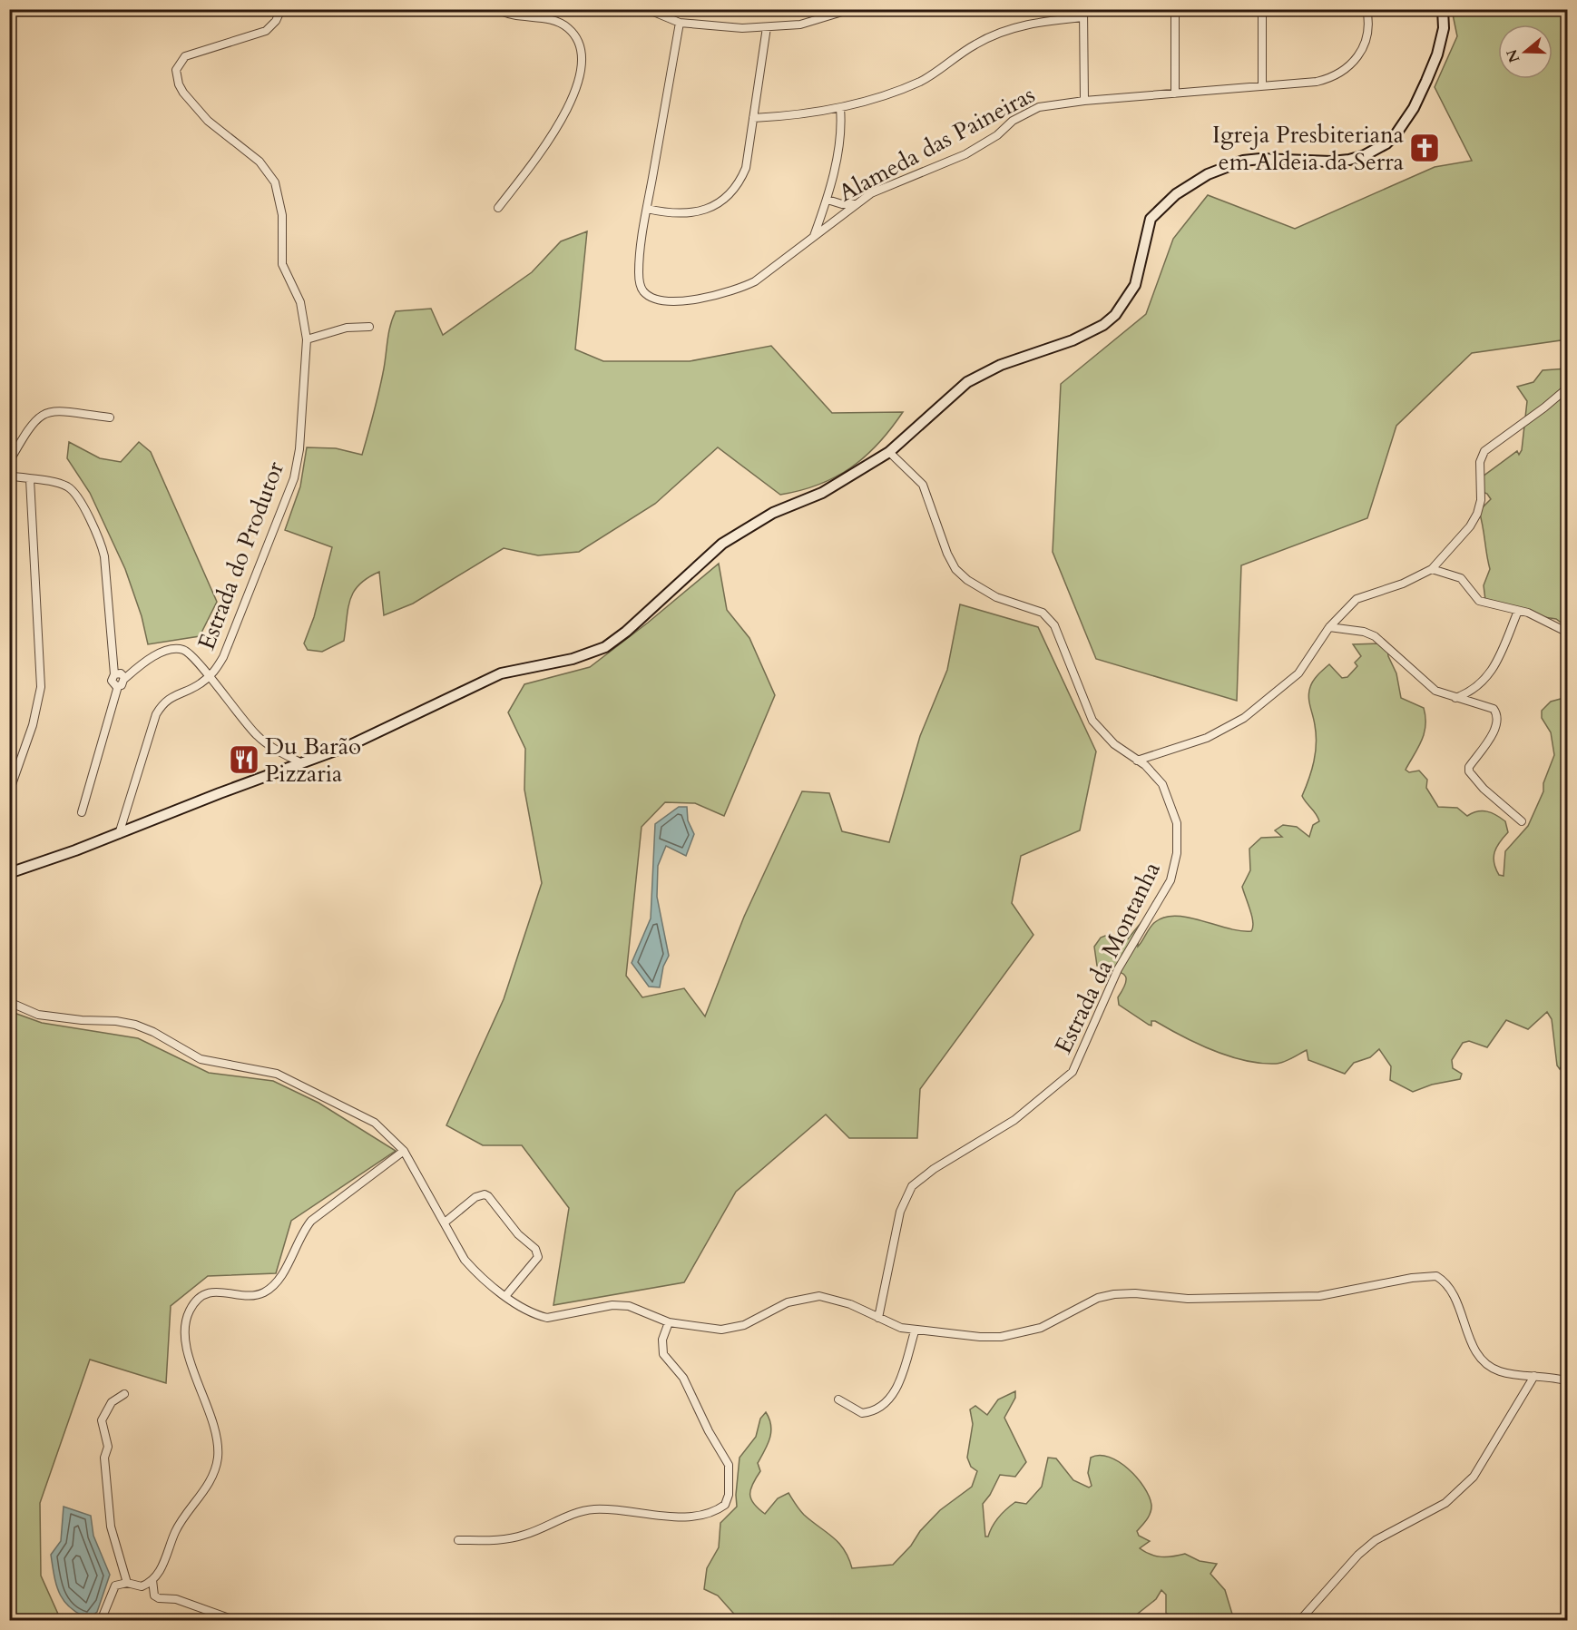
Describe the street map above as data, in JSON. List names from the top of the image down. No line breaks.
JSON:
{"streets":{"street":["Alameda das Paineiras","Estrada do Produtor","Estrada da Montanha"]},"places":{"church":["Igreja Presbiteriana em Aldeia da Serra"],"restaurant":["Du Barão Pizzaria"]},"north":"left"}
